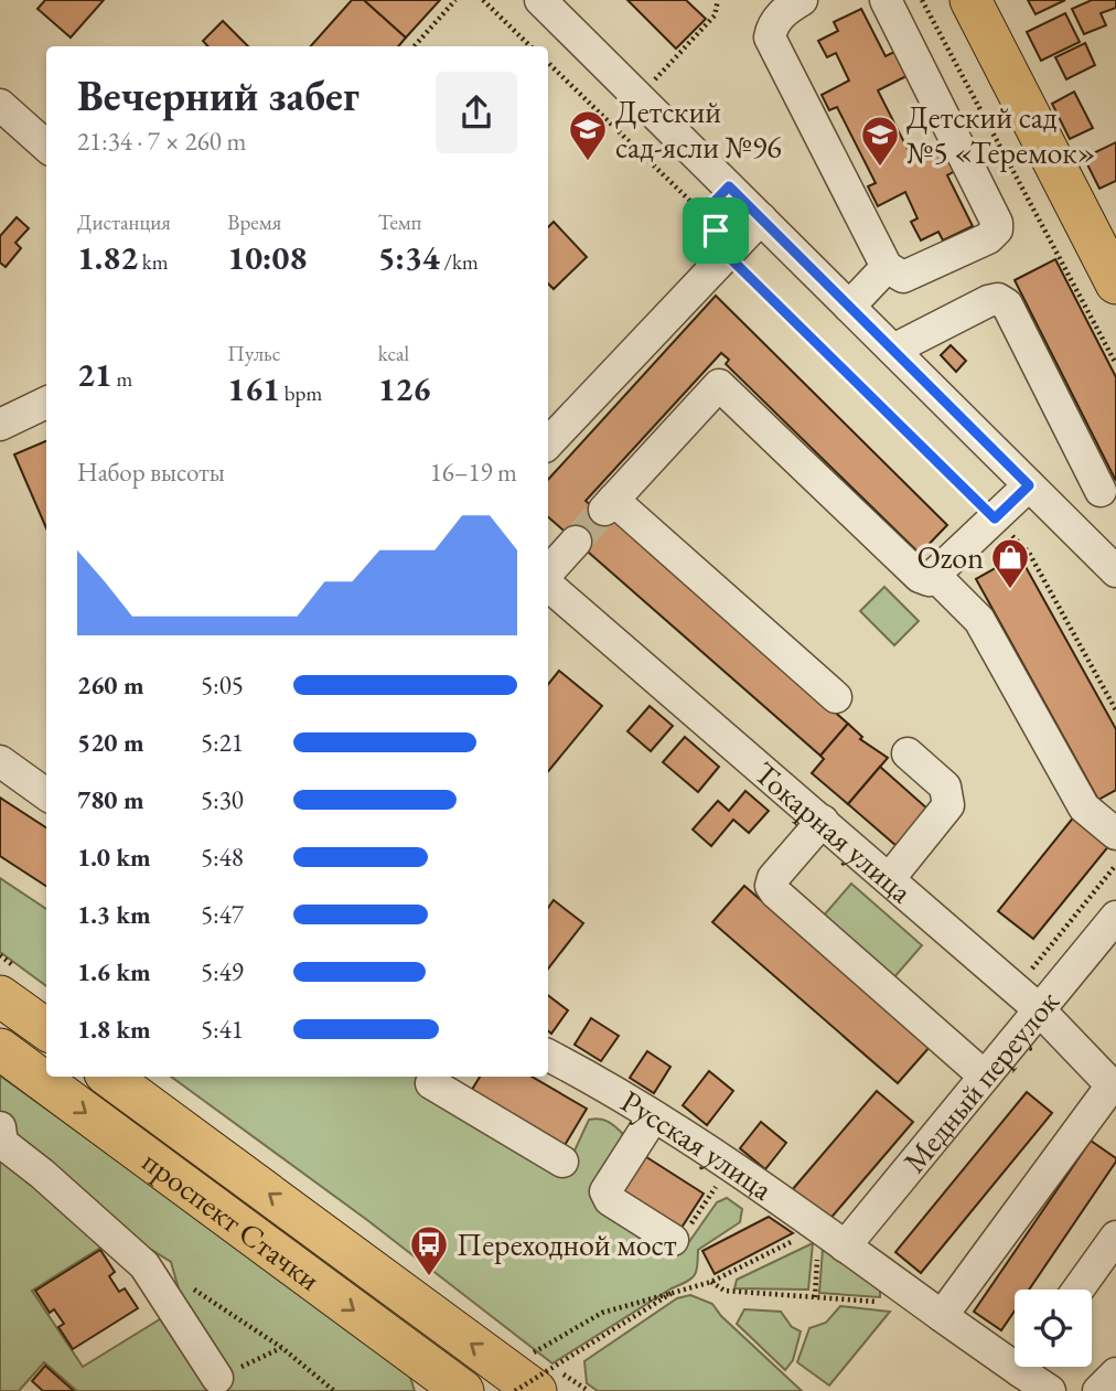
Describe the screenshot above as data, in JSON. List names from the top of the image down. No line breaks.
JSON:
{"streets":{"main road":["проспект Стачки"],"street":["Токарная улица","Медный переулок","Русская улица"]},"crossings":[["Токарная улица","Медный переулок"],["Медный переулок","Русская улица"]],"places":{"school or university":["Детский сад-ясли №96","Детский сад №5 «Теремок»"],"shop":["Ozon"],"bus stop":["Переходной мост"]},"page":{"heading":["Вечерний забег","21:34 · 7 × 260 m"],"stats":[["Дистанция","1.82 km"],["Время","10:08"],["Темп","5:34 /km"],["21 m"],["Пульс","161 bpm"],["kcal","126"]],"chart":["Набор высоты","16–19 m"],"list":[{"name":"260 m","note":"5:05"},{"name":"520 m","note":"5:21"},{"name":"780 m","note":"5:30"},{"name":"1.0 km","note":"5:48"},{"name":"1.3 km","note":"5:47"},{"name":"1.6 km","note":"5:49"},{"name":"1.8 km","note":"5:41"}]}}
